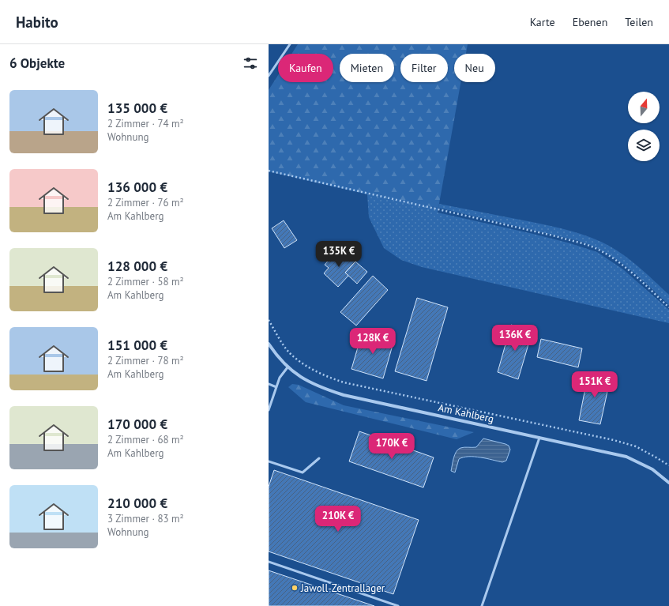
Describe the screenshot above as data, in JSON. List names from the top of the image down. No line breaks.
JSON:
{"streets":{"street":["Am Kahlberg"]},"places":["Jawoll-Zentrallager"],"north":"top","page":{"header":"Habito","nav":["Karte","Ebenen","Teilen"],"heading":"6 Objekte","chip":["Kaufen","Mieten","Filter","Neu"],"list":[{"name":"135 000 €","note":"2 Zimmer · 74 m² · Wohnung"},{"name":"136 000 €","note":"2 Zimmer · 76 m² · Am Kahlberg"},{"name":"128 000 €","note":"2 Zimmer · 58 m² · Am Kahlberg"},{"name":"151 000 €","note":"2 Zimmer · 78 m² · Am Kahlberg"},{"name":"170 000 €","note":"2 Zimmer · 68 m² · Am Kahlberg"},{"name":"210 000 €","note":"3 Zimmer · 83 m² · Wohnung"}],"price":["135K €","136K €","128K €","151K €","170K €","210K €"]}}
